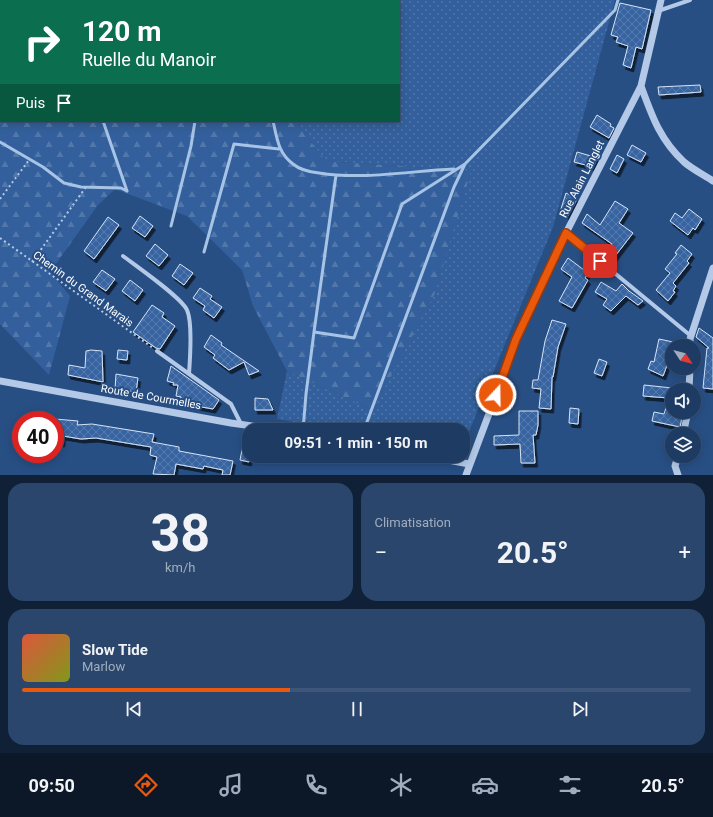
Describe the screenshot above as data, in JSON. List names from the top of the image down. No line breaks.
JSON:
{"streets":{"street":["Rue Alain Langlet","Route de Courmelles"],"path":["Chemin du Grand Marais"]},"north":"bottom right","page":{"turn":["120 m","Ruelle du Manoir"],"then":"Puis","limit":"40","trip":"09:51 · 1 min · 150 m","tile":[["38","km/h"],"Climatisation"],"heat":["−","20.5°","+"],"song":["Slow Tide","Marlow"],"tabs":["09:50","20.5°"]}}
